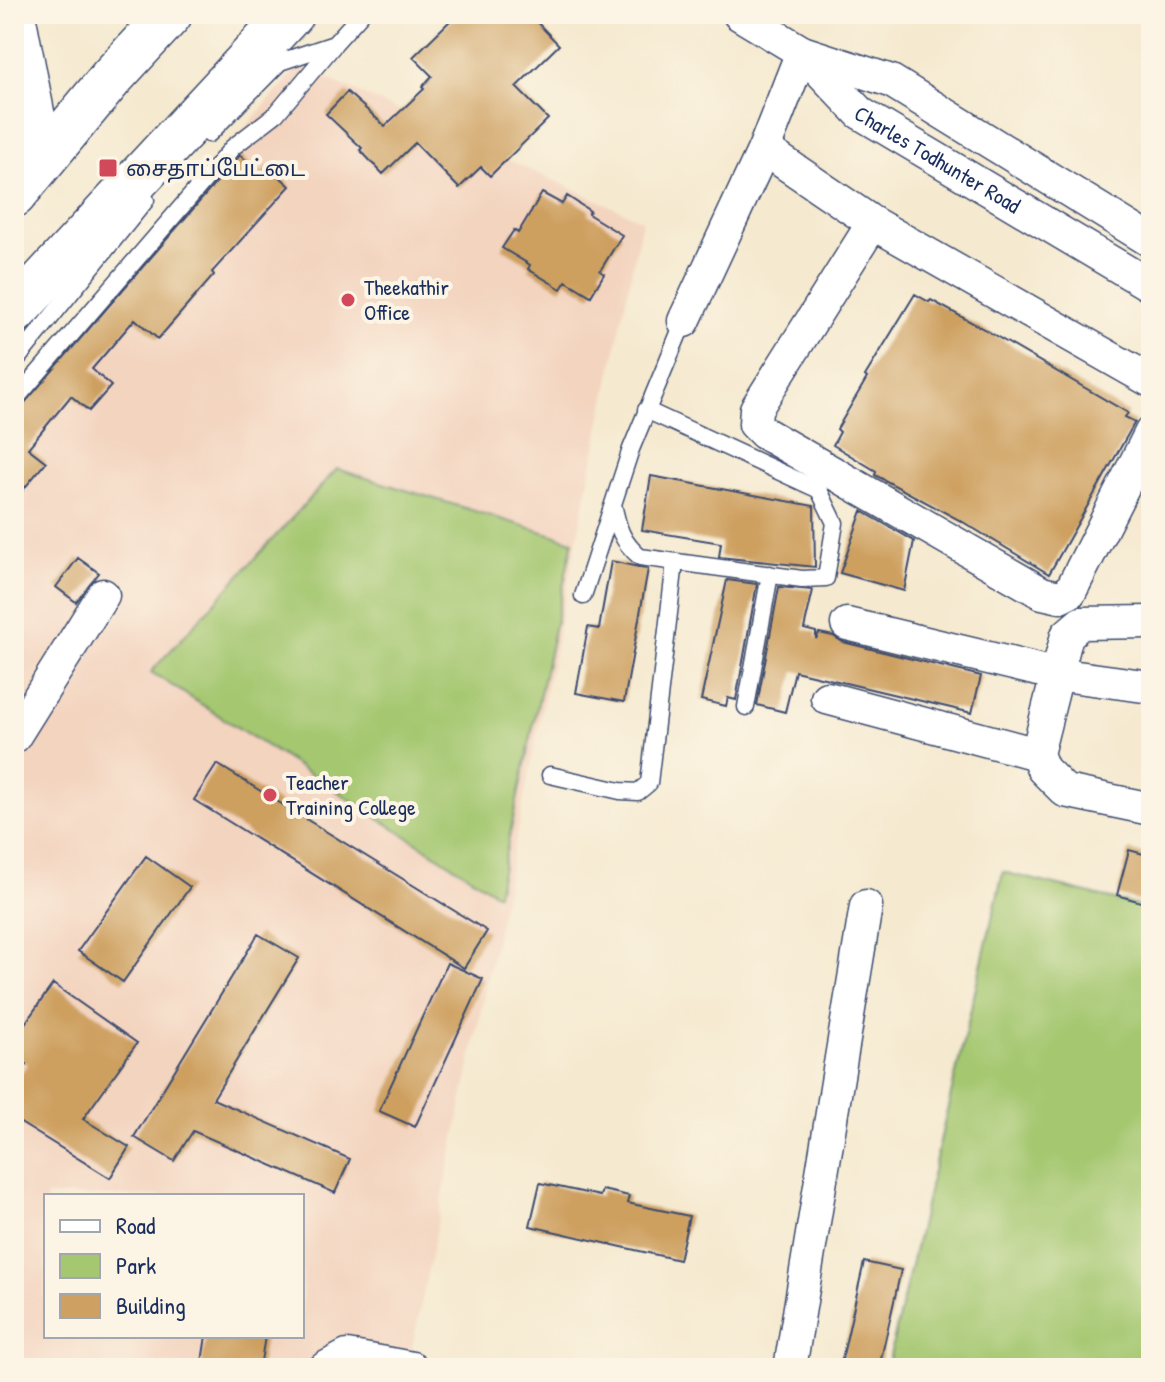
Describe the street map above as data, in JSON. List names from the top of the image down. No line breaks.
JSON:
{"streets":{"street":["Charles Todhunter Road"]},"places":{"transit":["சைதாப்பேட்டை"],"other":["Theekathir Office","Teacher Training College"]},"legend":["Road","Park","Building"]}
